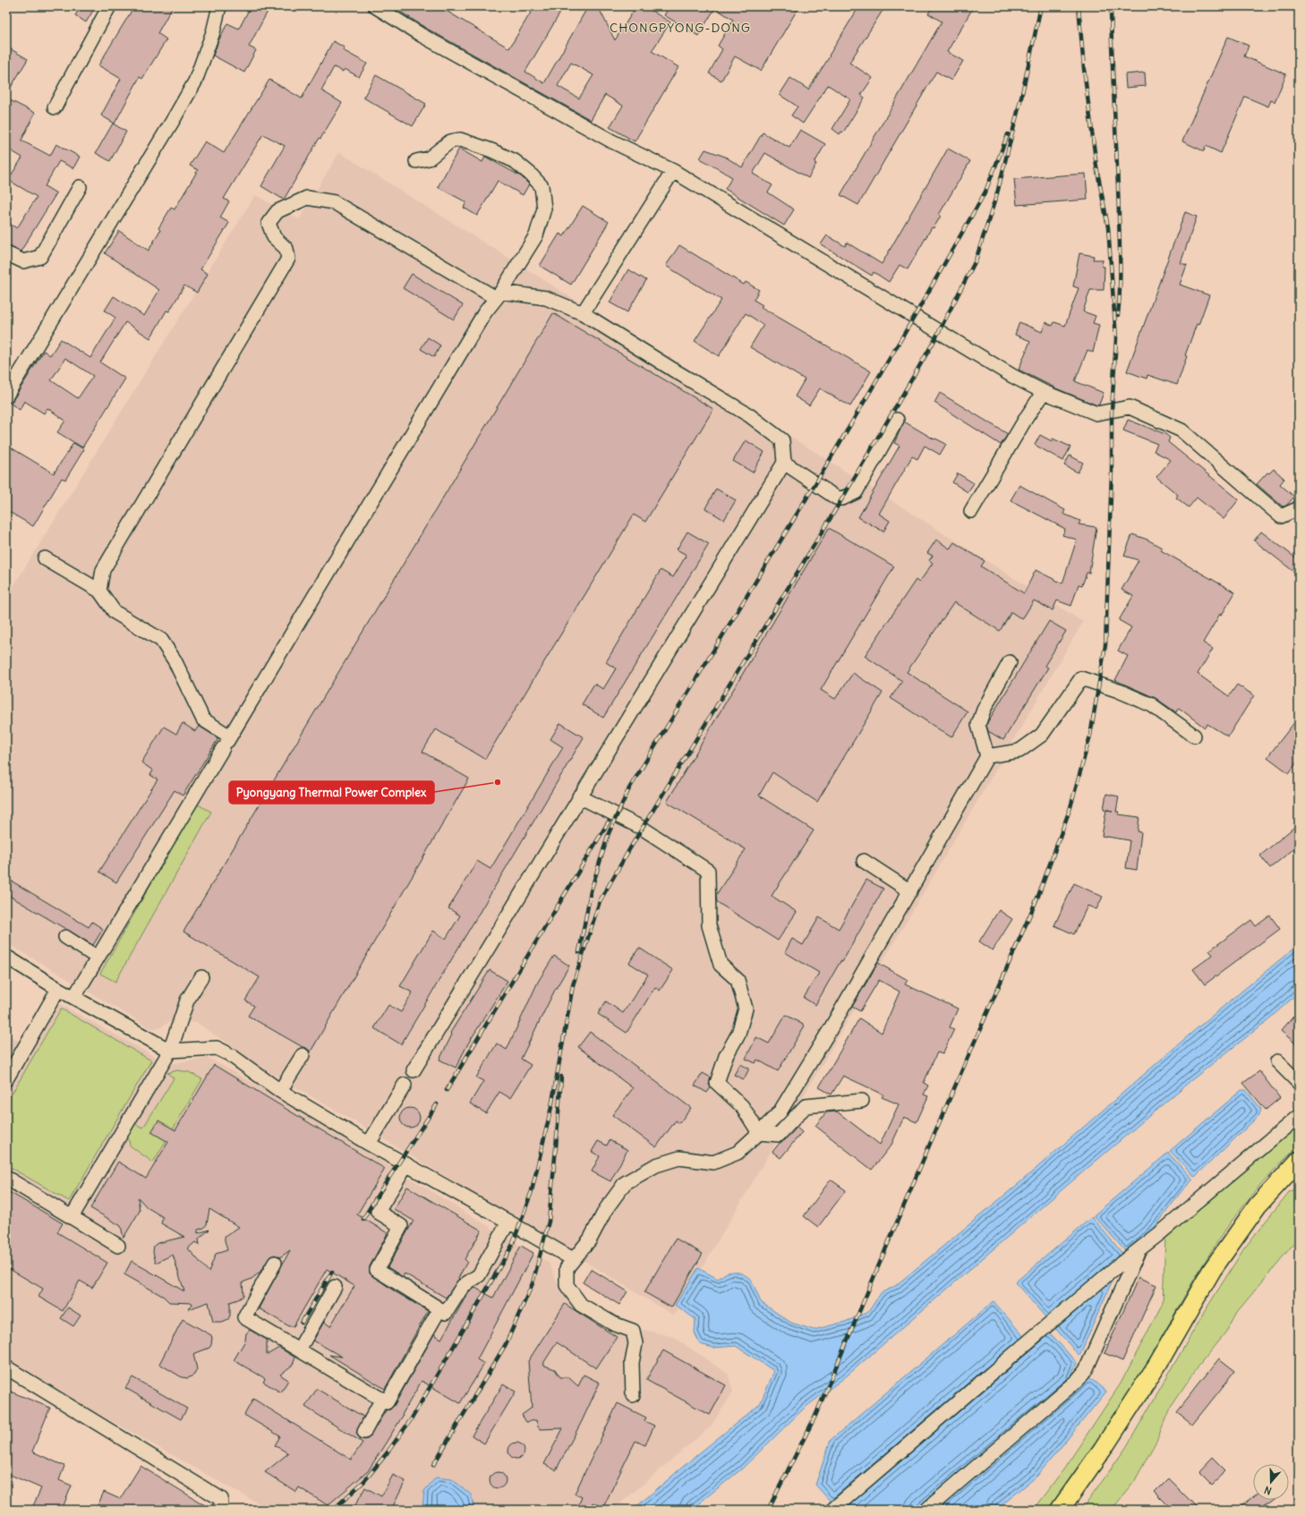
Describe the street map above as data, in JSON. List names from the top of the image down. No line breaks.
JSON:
{"districts":["CHONGPYONG-DONG"],"places":["Pyongyang Thermal Power Complex"],"north":"bottom"}
